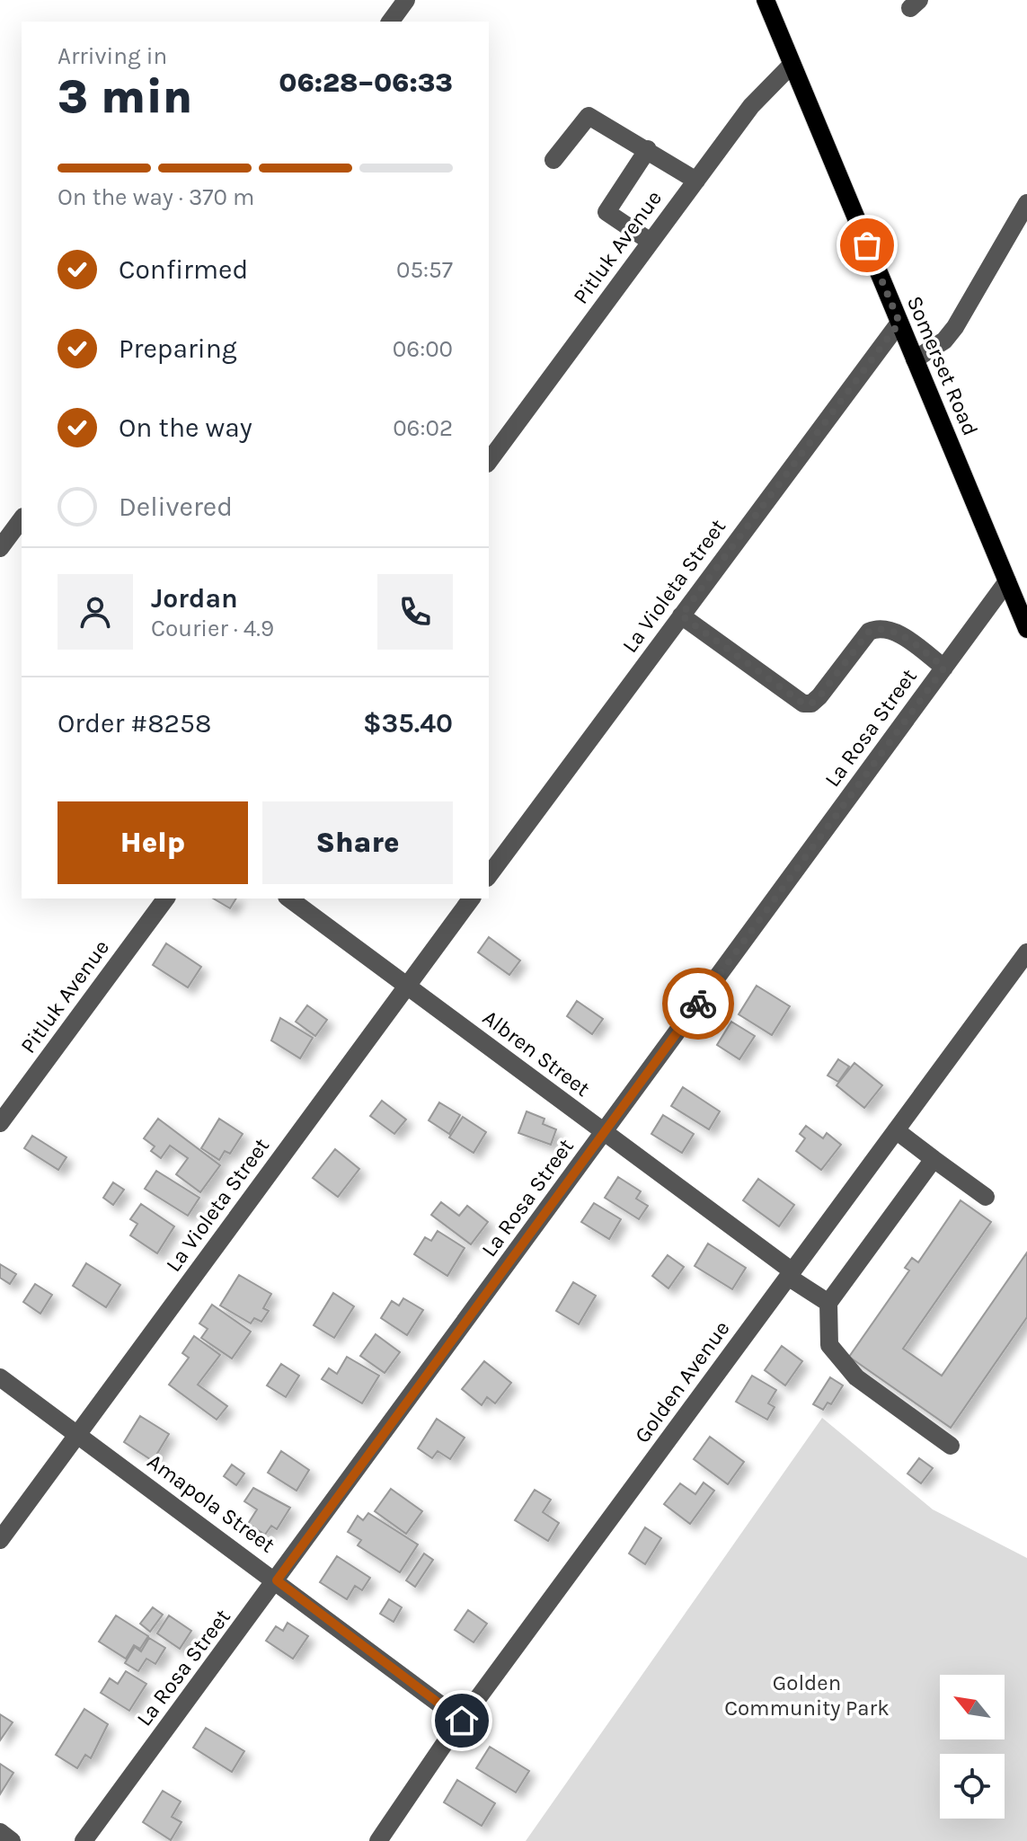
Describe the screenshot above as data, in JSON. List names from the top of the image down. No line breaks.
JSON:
{"streets":{"main road":["Somerset Road"],"street":["Pitluk Avenue","La Violeta Street","La Rosa Street","Albren Street","Golden Avenue","Amapola Street"]},"crossings":[["Pitluk Avenue","Somerset Road"],["Somerset Road","La Violeta Street"],["Somerset Road","La Rosa Street"],["La Violeta Street","Albren Street"],["La Violeta Street","Amapola Street"],["La Rosa Street","Albren Street"],["La Rosa Street","Amapola Street"],["Albren Street","Golden Avenue"],["Golden Avenue","Amapola Street"]],"parks":["Golden Community Park"],"north":"top left","page":{"heading":["3 min","Arriving in","06:28–06:33"],"panel":["Jordan","Courier · 4.9","Order #8258","$35.40"],"bar":"On the way · 370 m","list":[["Confirmed","05:57"],["Preparing","06:00"],["On the way","06:02"],"Delivered"],"buttons":["Help","Share"]}}
